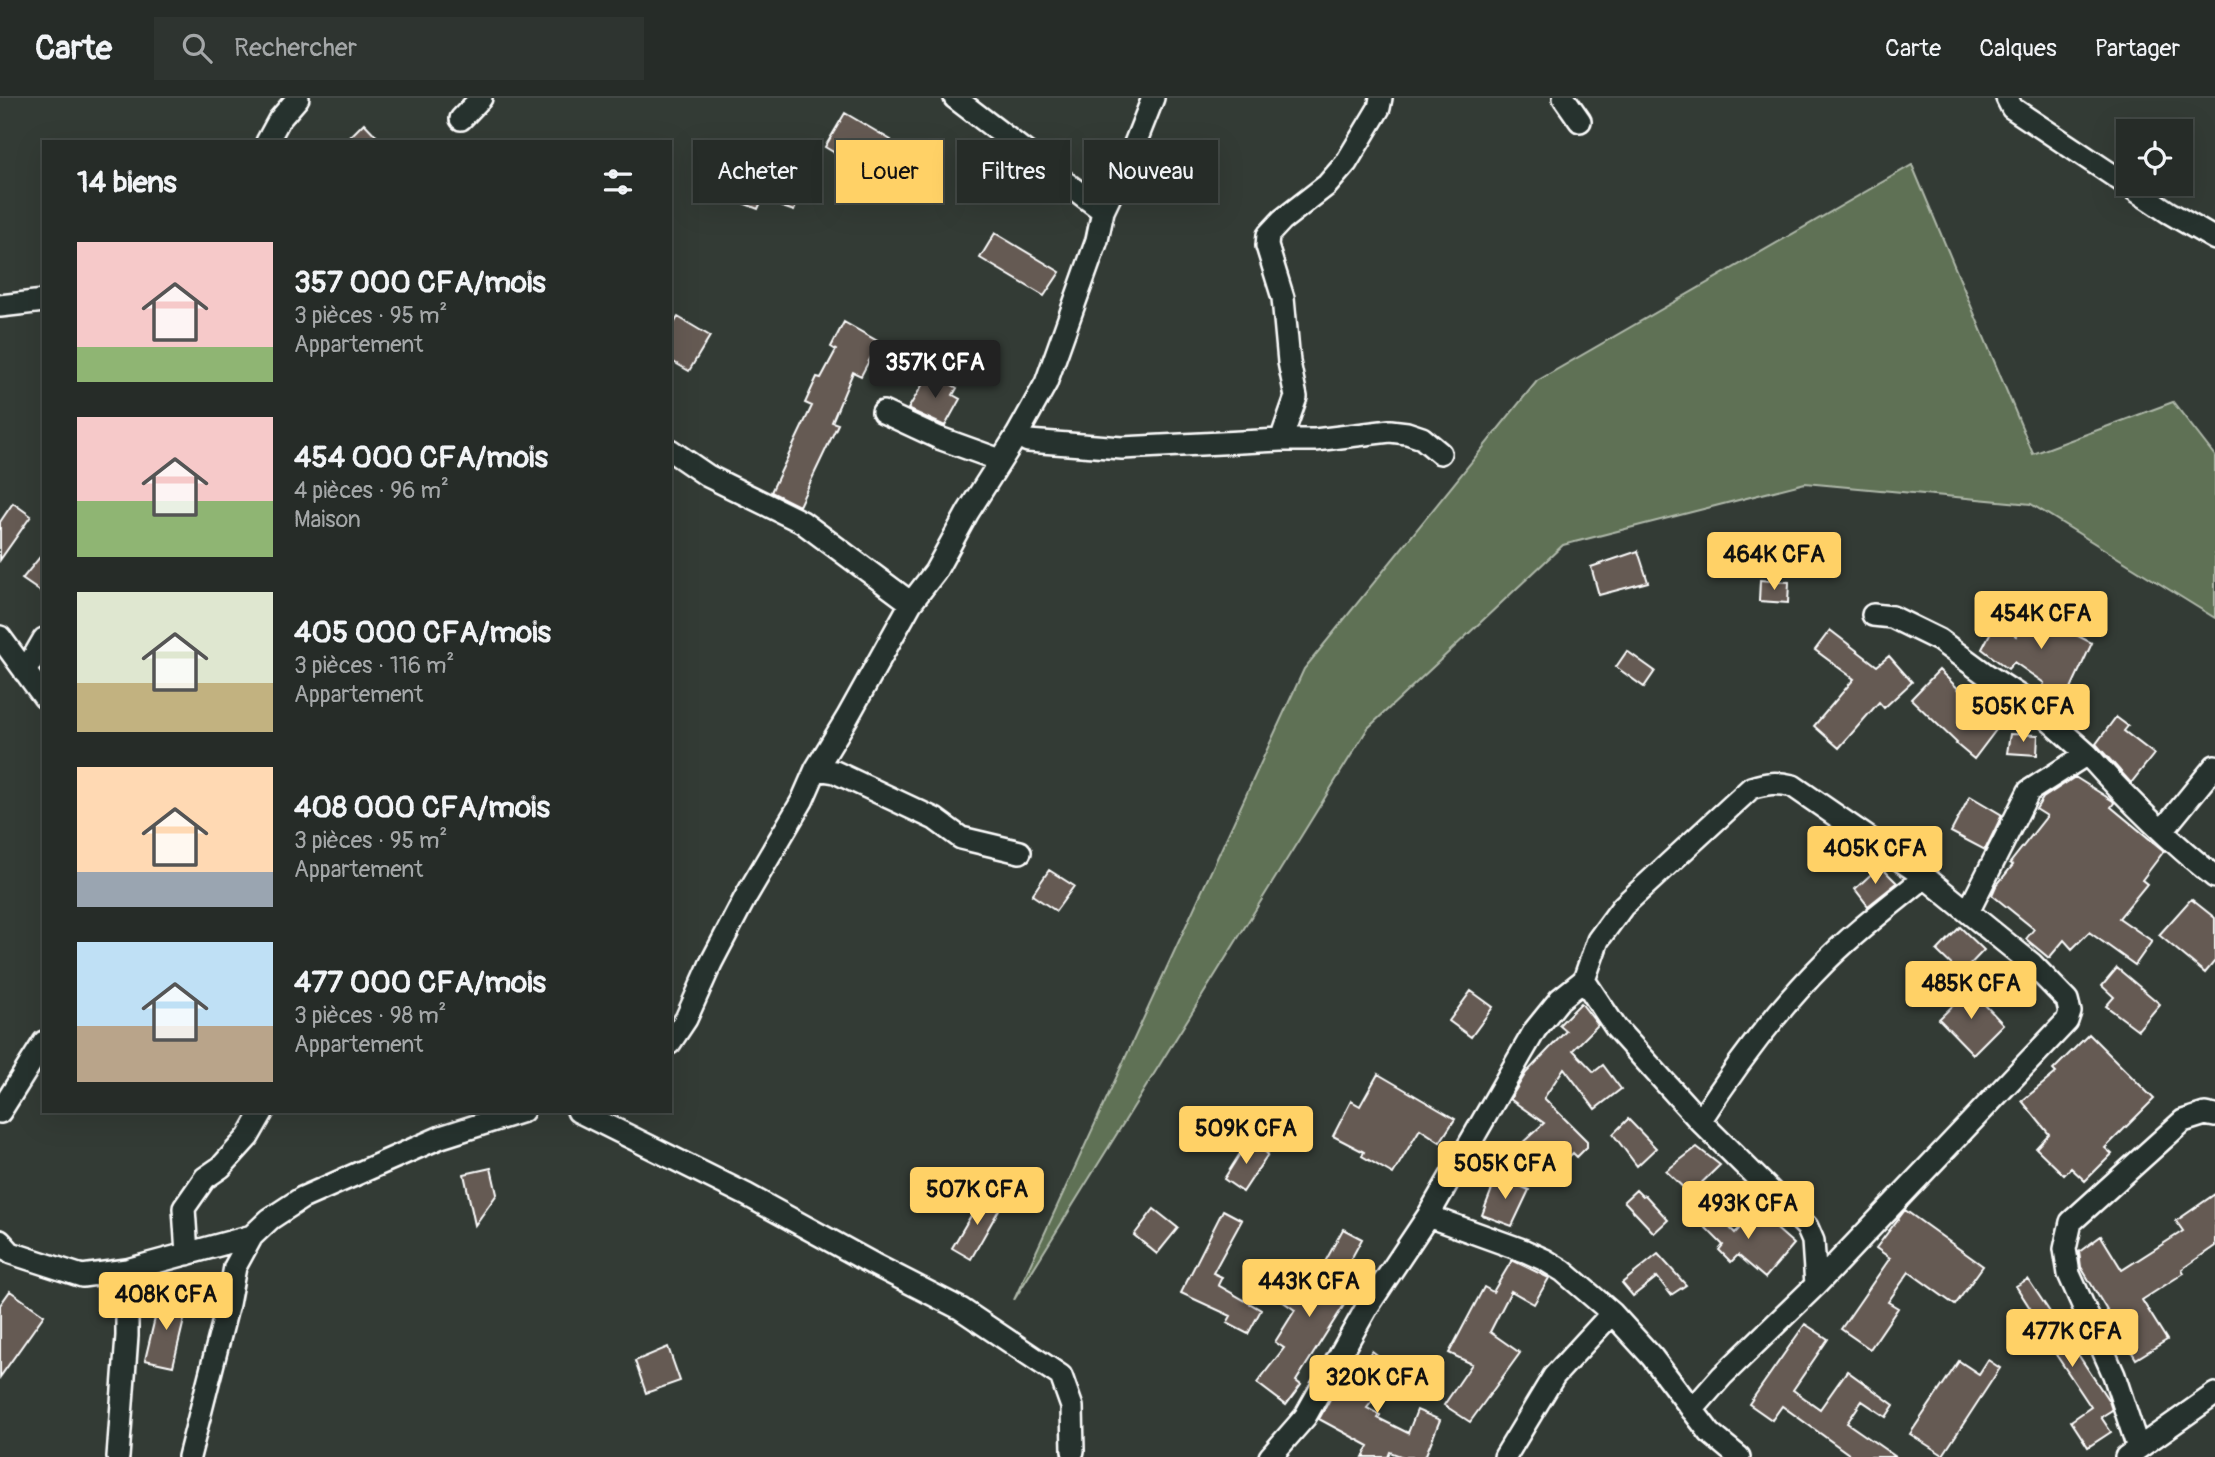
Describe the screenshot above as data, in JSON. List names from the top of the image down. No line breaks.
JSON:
{"page":{"header":"Carte","search":"Rechercher","nav":["Carte","Calques","Partager"],"chip":["Acheter","Louer","Filtres","Nouveau"],"heading":"14 biens","list":[{"name":"357 000 CFA/mois","note":"3 pièces · 95 m² · Appartement"},{"name":"454 000 CFA/mois","note":"4 pièces · 96 m² · Maison"},{"name":"405 000 CFA/mois","note":"3 pièces · 116 m² · Appartement"},{"name":"408 000 CFA/mois","note":"3 pièces · 95 m² · Appartement"},{"name":"477 000 CFA/mois","note":"3 pièces · 98 m² · Appartement"}],"price":["357K CFA","464K CFA","454K CFA","505K CFA","405K CFA","485K CFA","509K CFA","505K CFA","507K CFA","493K CFA","443K CFA","408K CFA","477K CFA","320K CFA"]}}
